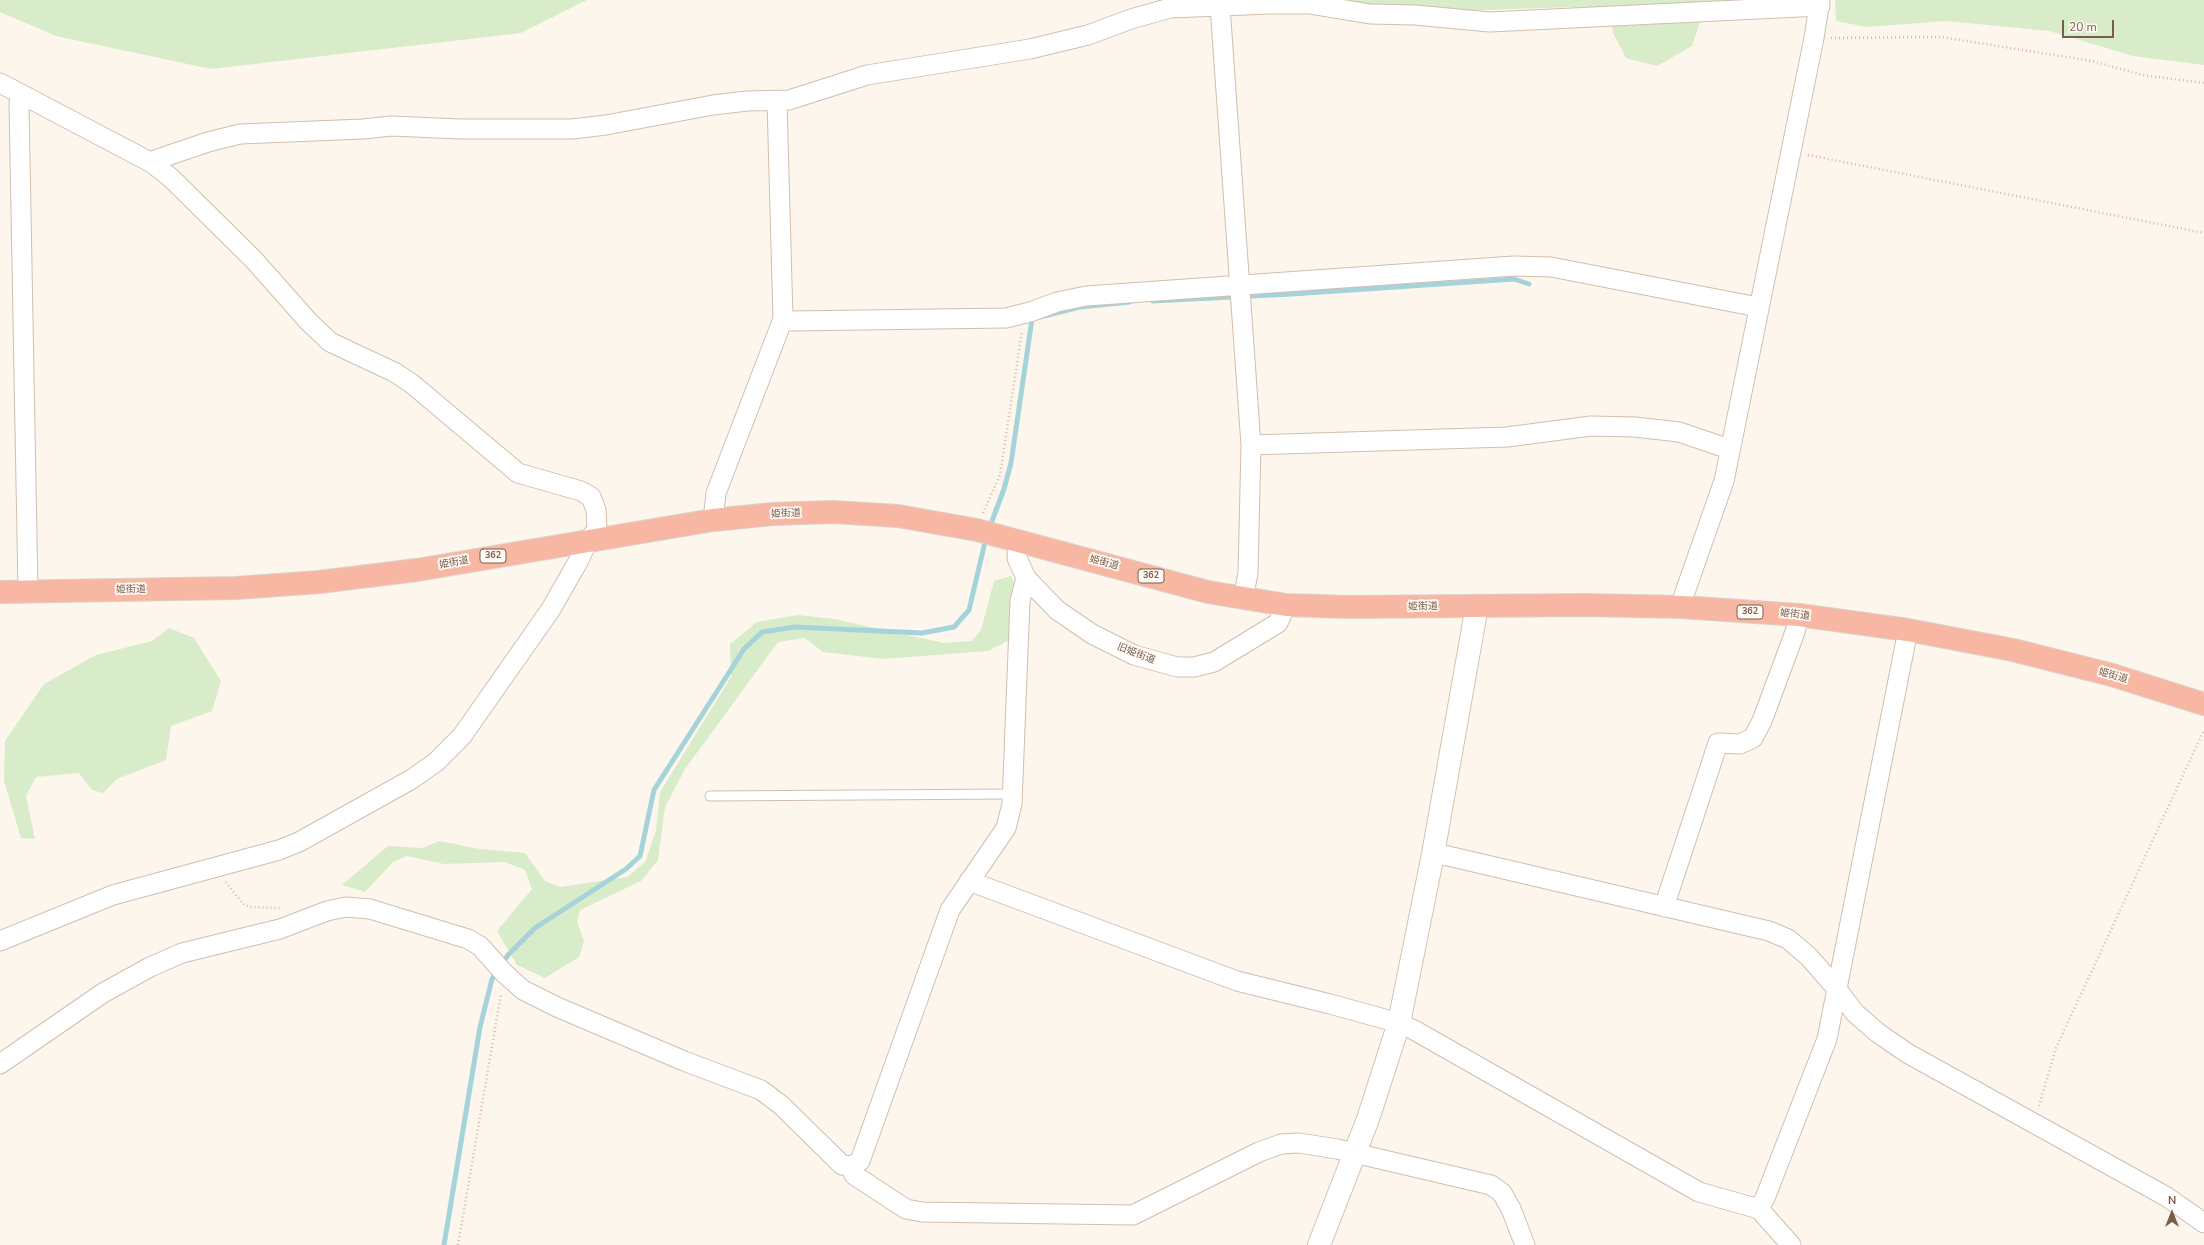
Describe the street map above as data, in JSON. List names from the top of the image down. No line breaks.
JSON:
{"streets":{"highway":["姫街道","362"],"street":["旧姫街道"]},"crossings":[["姫街道","旧姫街道"]],"scale_bar":"20 m","north":"top"}
